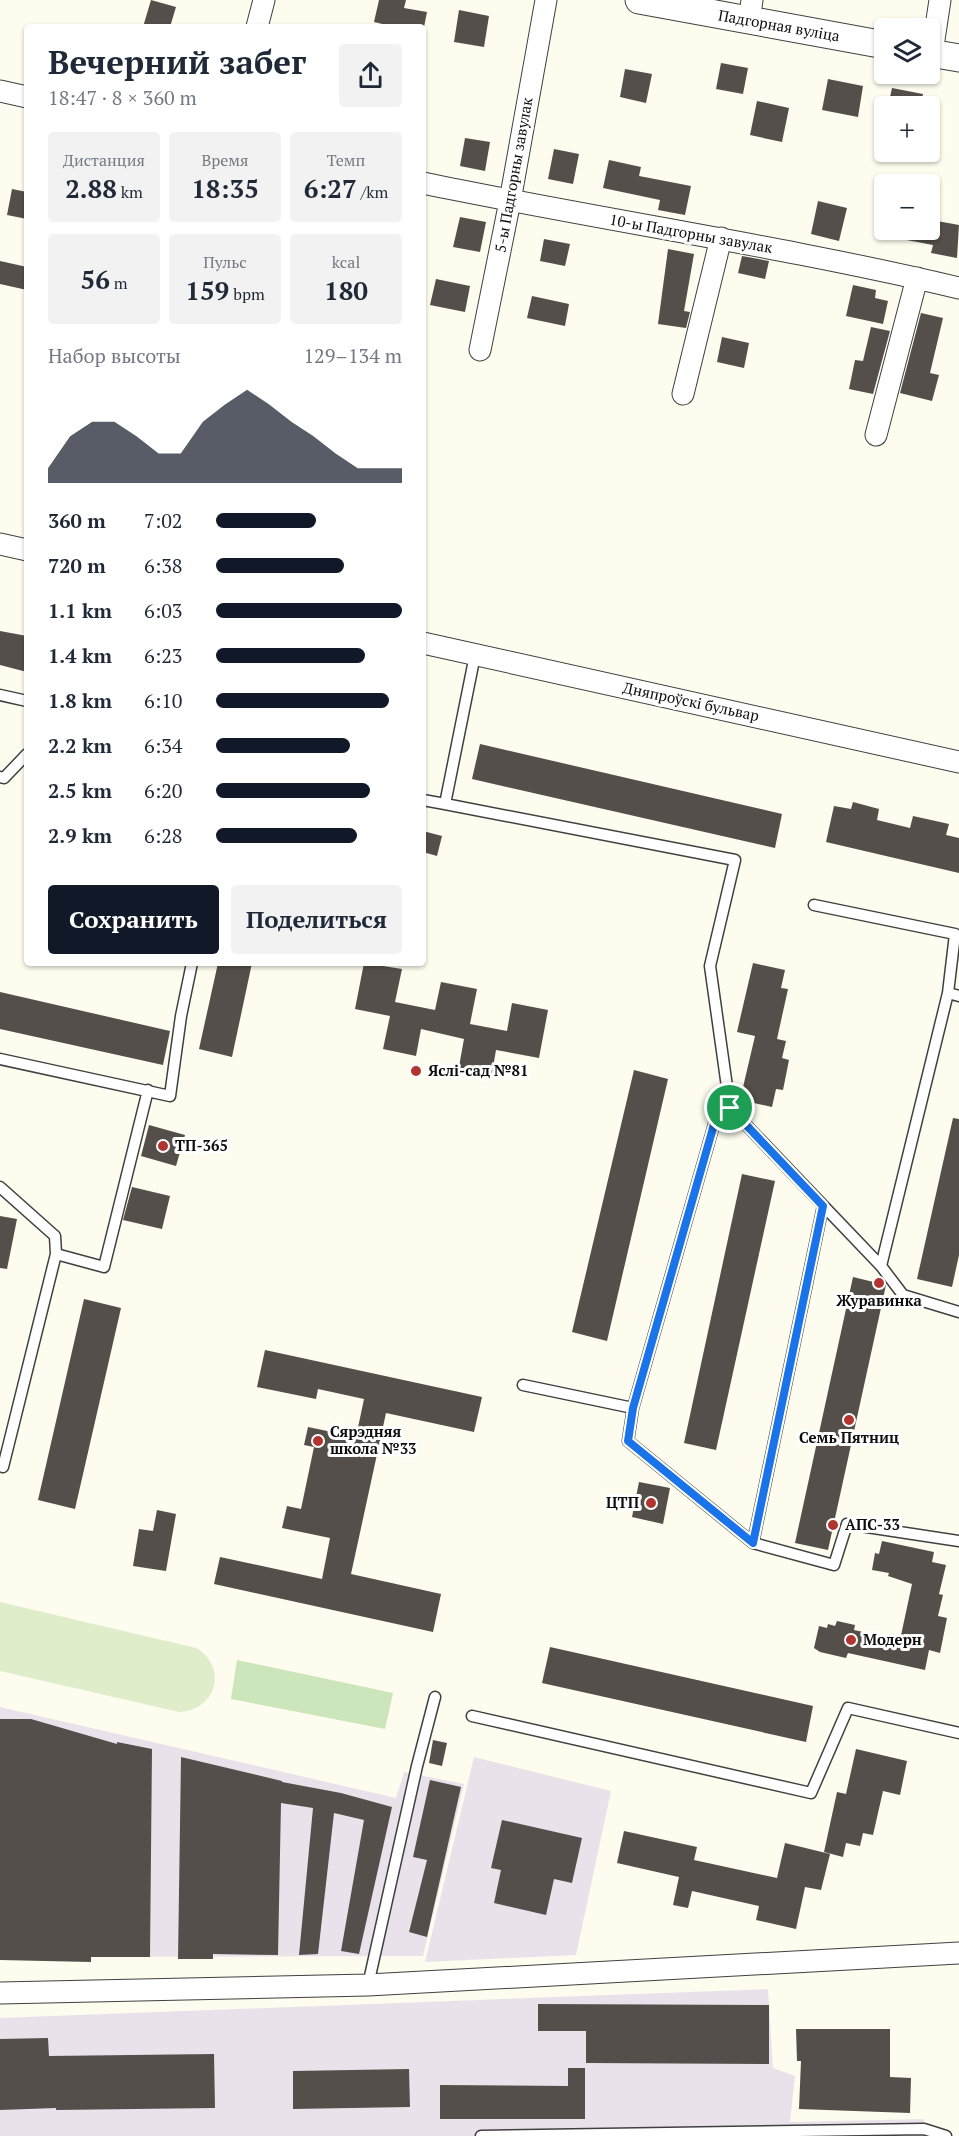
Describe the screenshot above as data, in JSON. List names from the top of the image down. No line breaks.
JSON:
{"streets":{"street":["Падгорная вуліца","5-ы Падгорны завулак","10-ы Падгорны завулак","Дняпроўскі бульвар"]},"crossings":[["5-ы Падгорны завулак","10-ы Падгорны завулак"]],"places":["Яслі-сад №81","ТП-365","Журавинка","Семь Пятниц","Сярэдняя школа №33","ЦТП","АПС-33","Модерн"],"page":{"map_buttons":["+","−"],"heading":["Вечерний забег","18:47 · 8 × 360 m"],"stats":[["Дистанция","2.88 km"],["Время","18:35"],["Темп","6:27 /km"],["56 m"],["Пульс","159 bpm"],["kcal","180"]],"chart":["Набор высоты","129–134 m"],"list":[{"name":"360 m","note":"7:02"},{"name":"720 m","note":"6:38"},{"name":"1.1 km","note":"6:03"},{"name":"1.4 km","note":"6:23"},{"name":"1.8 km","note":"6:10"},{"name":"2.2 km","note":"6:34"},{"name":"2.5 km","note":"6:20"},{"name":"2.9 km","note":"6:28"}],"buttons":["Сохранить","Поделиться"]}}
